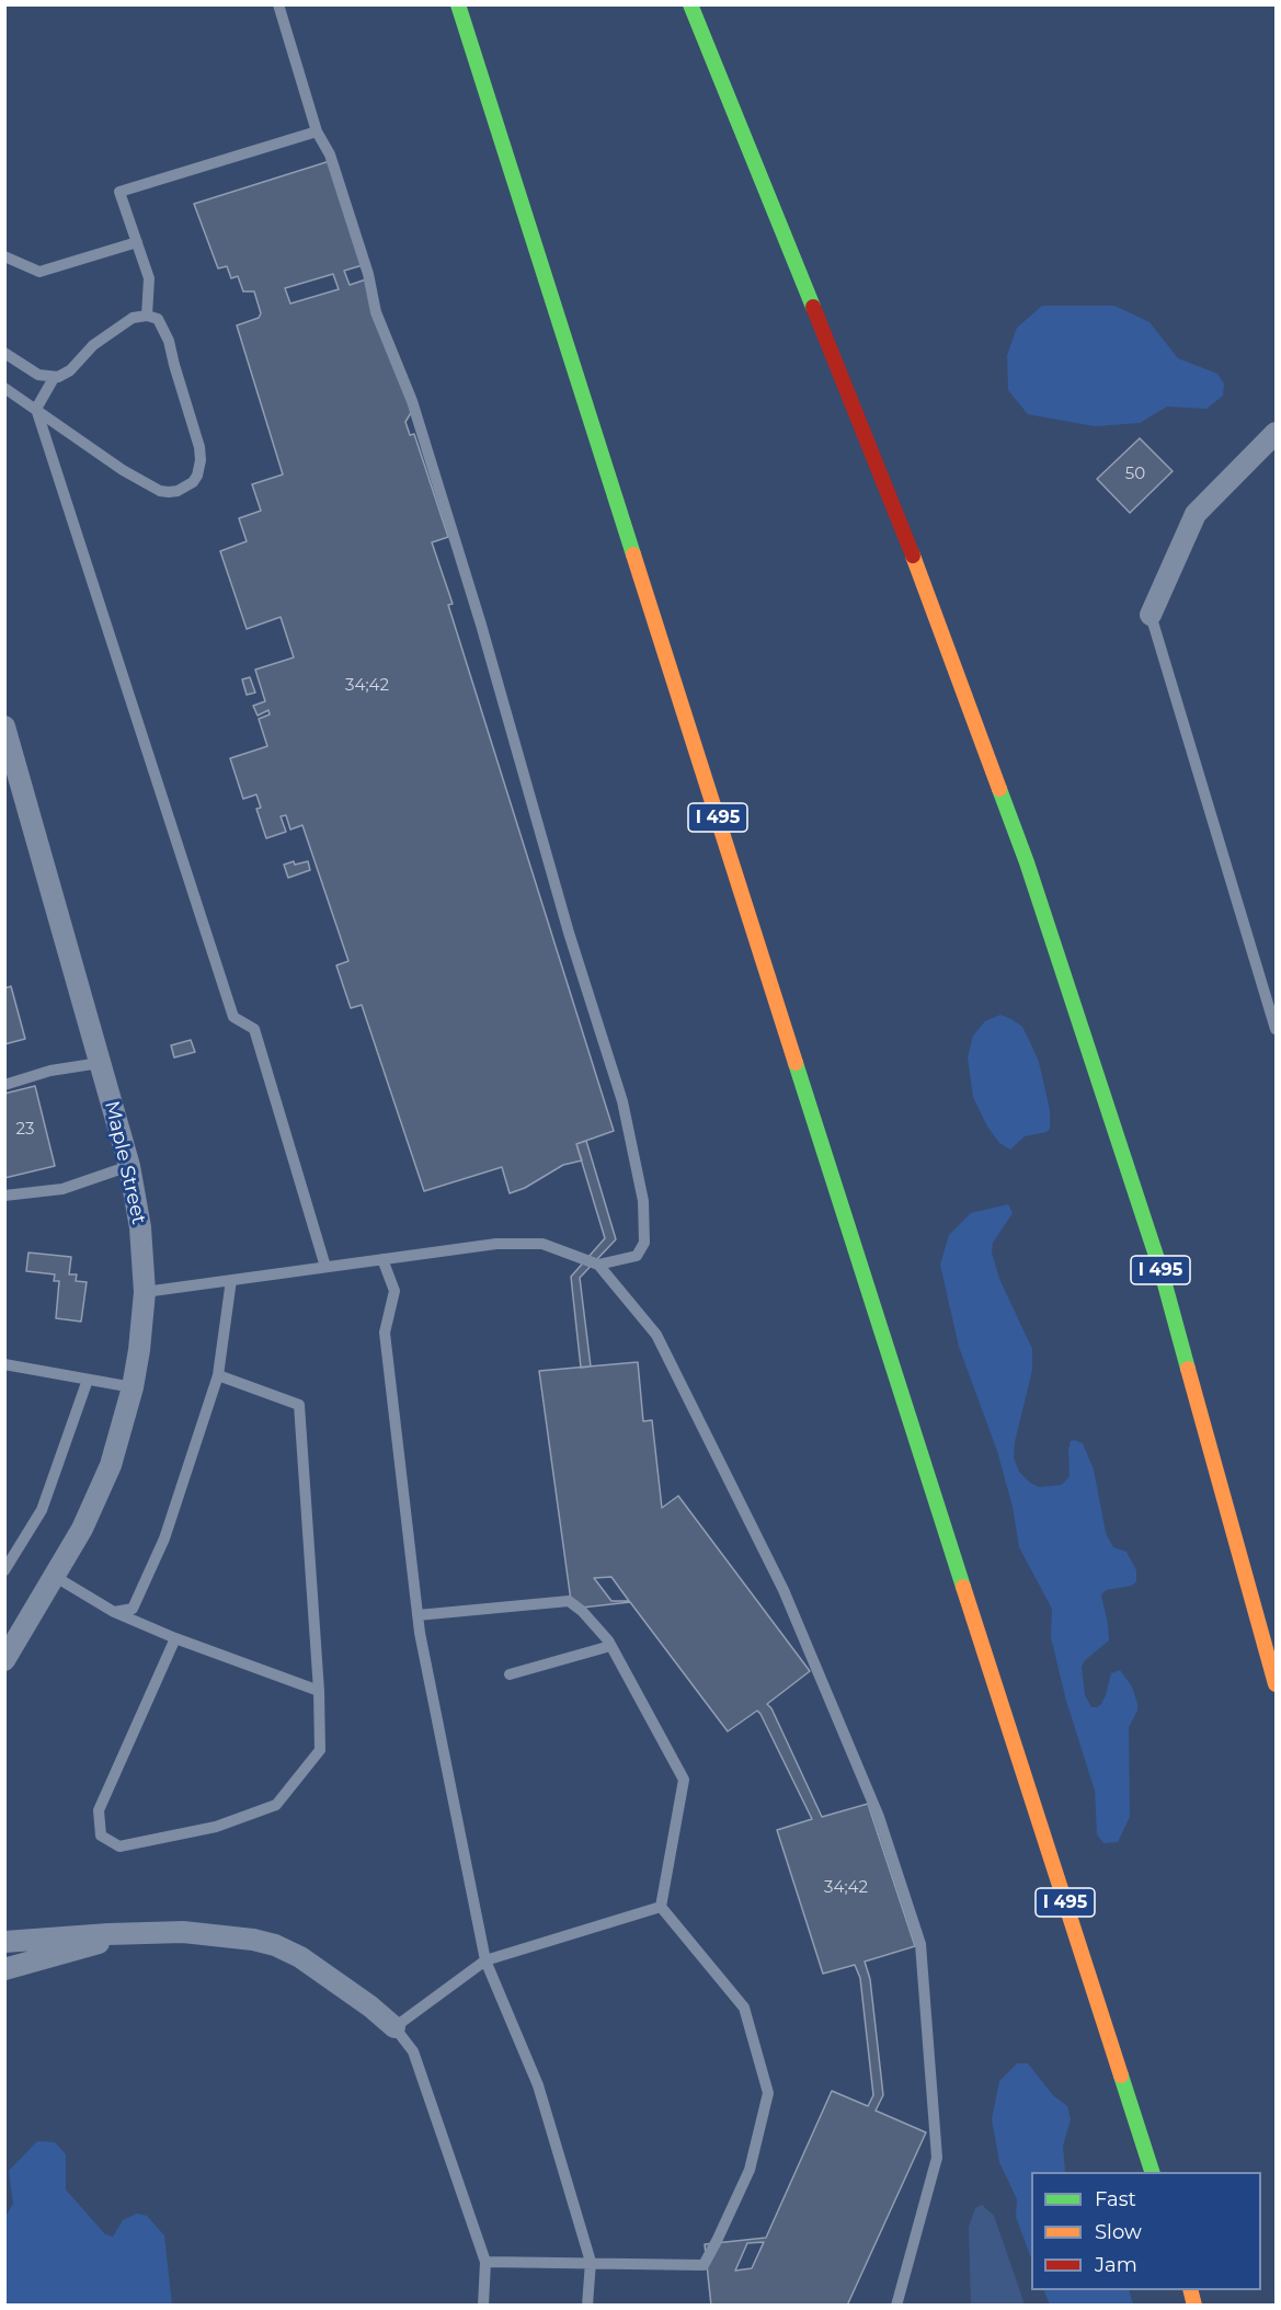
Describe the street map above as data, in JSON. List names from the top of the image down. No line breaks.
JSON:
{"streets":{"highway":["I 495"],"street":["Maple Street"]},"house_numbers":["50","34;42","23","34;42"],"legend":["Fast","Slow","Jam"]}
